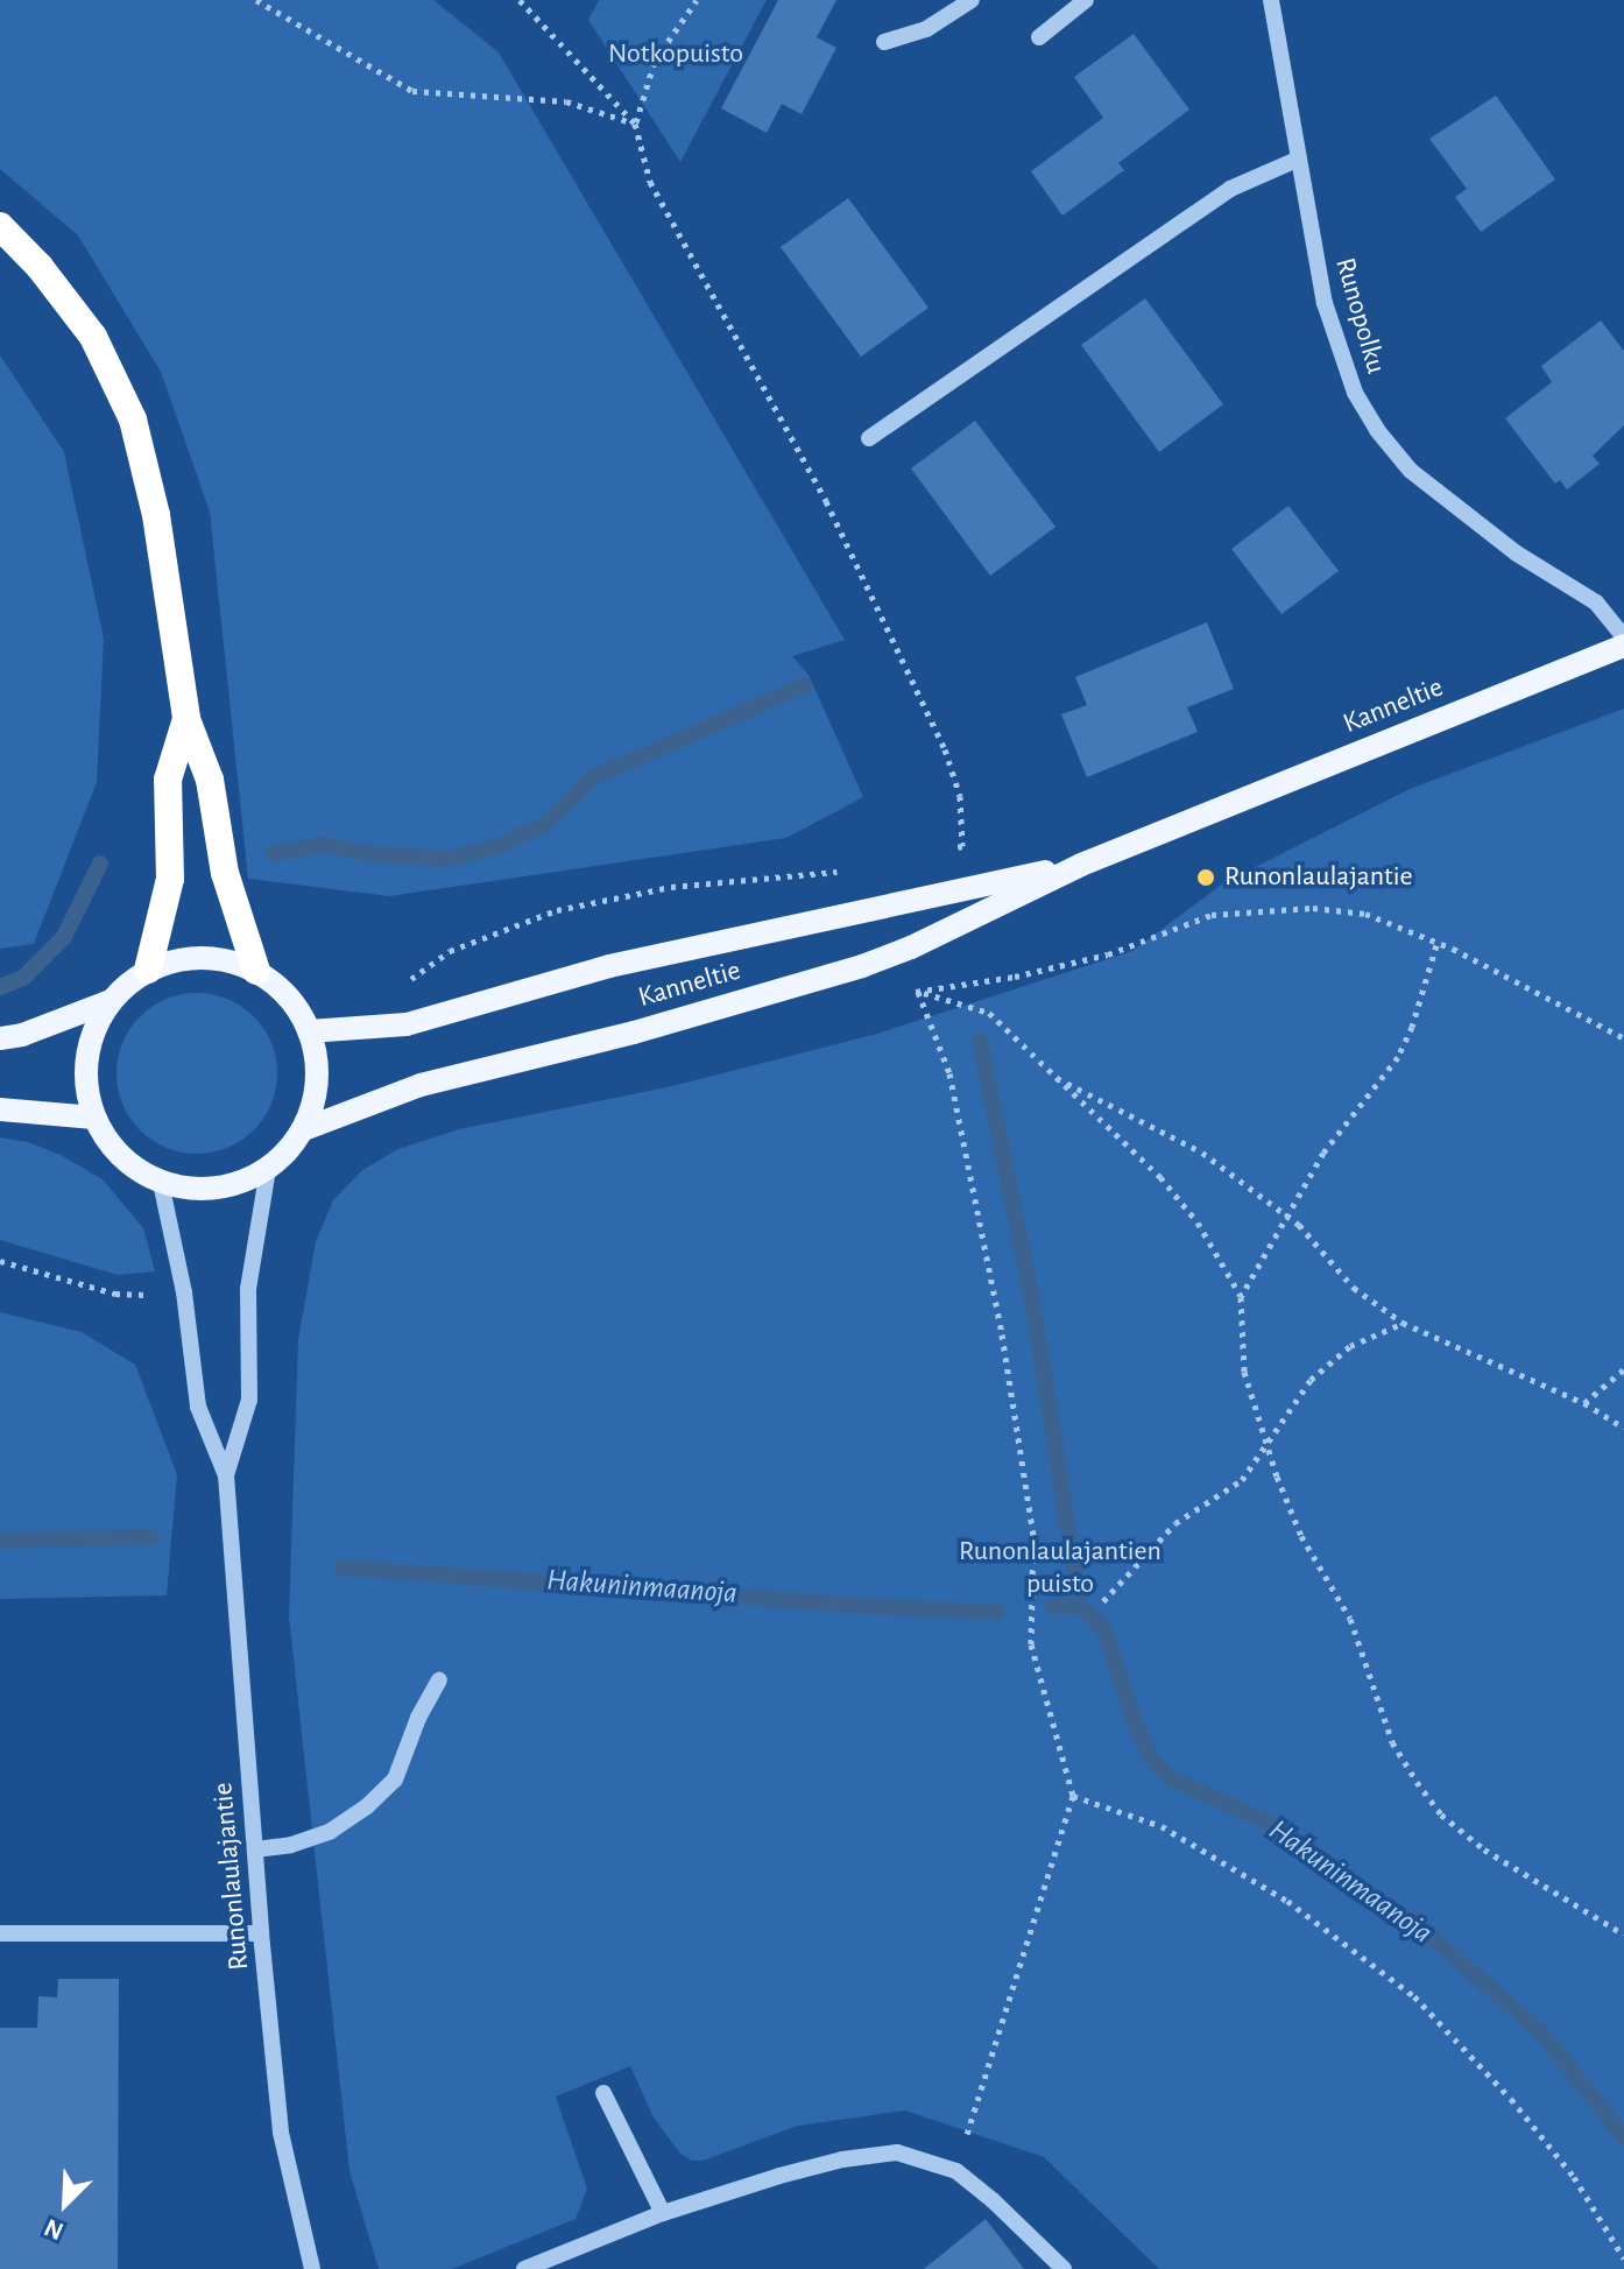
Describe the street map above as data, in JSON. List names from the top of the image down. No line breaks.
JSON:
{"streets":{"main road":["Kanneltie"],"street":["Runopolku","Runonlaulajantie"]},"crossings":[["Kanneltie","Runonlaulajantie"]],"water":["Hakuninmaanoja"],"parks":["Notkopuisto","Runonlaulajantien puisto"],"places":["Runonlaulajantie"],"north":"bottom left"}
